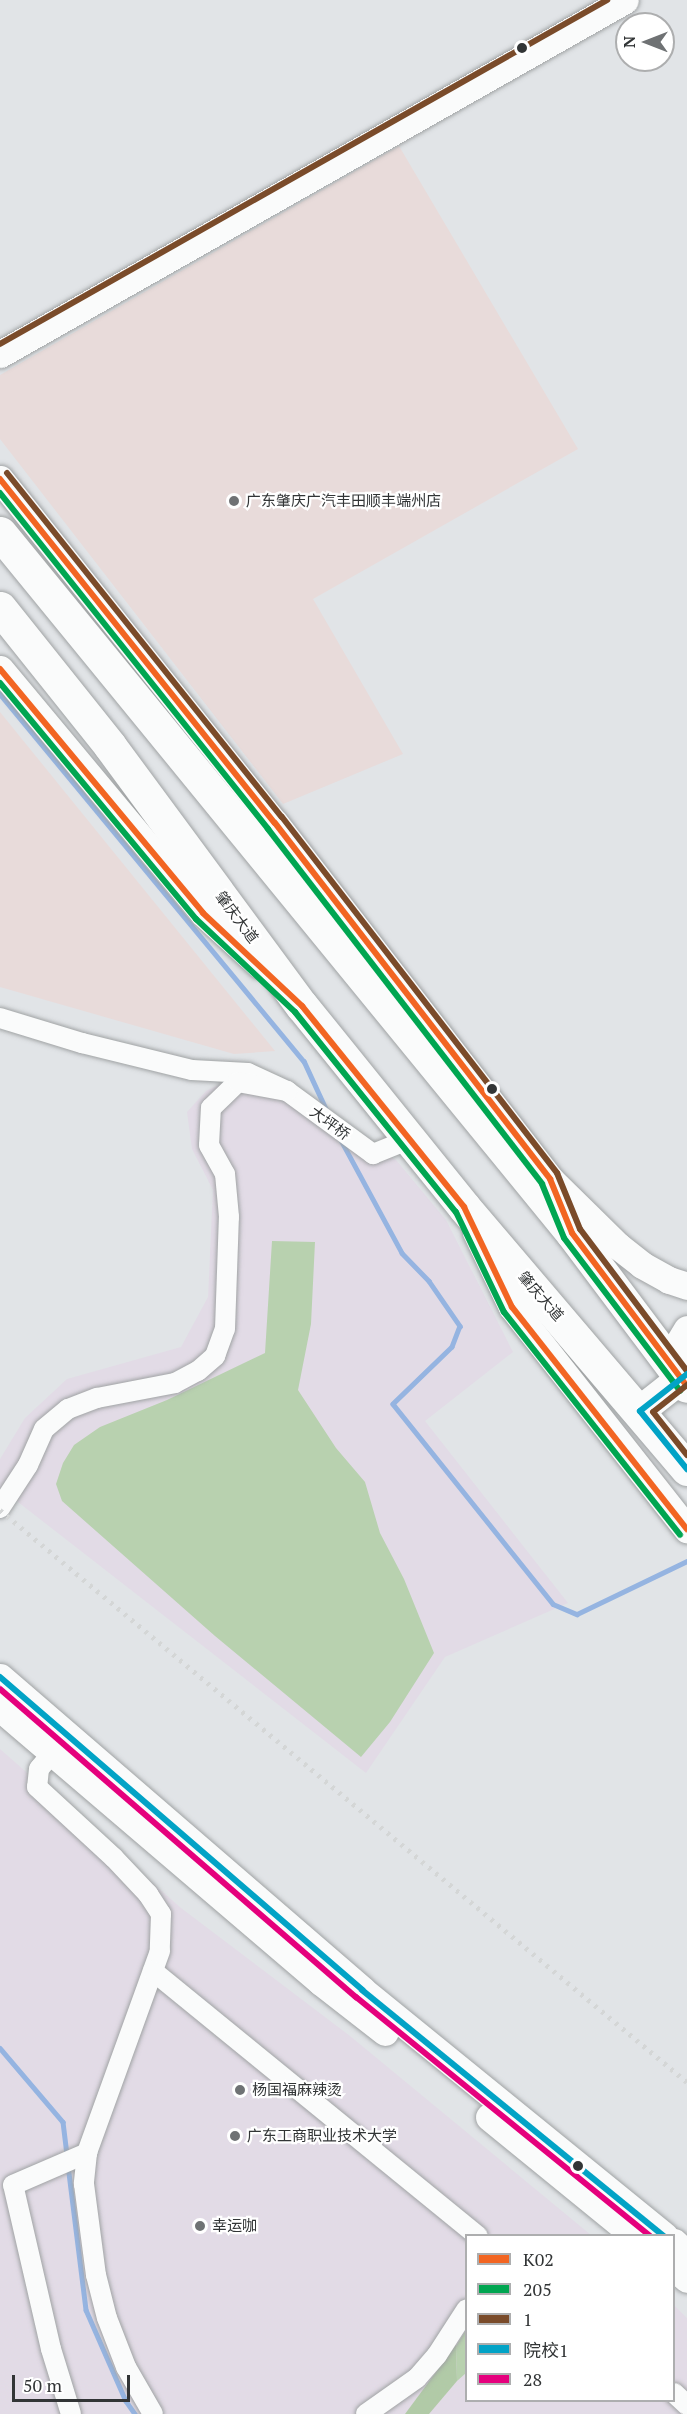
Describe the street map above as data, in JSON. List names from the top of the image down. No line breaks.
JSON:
{"streets":{"highway":["肇庆大道"],"street":["大坪桥"]},"crossings":[["肇庆大道","大坪桥"]],"places":["广东肇庆广汽丰田顺丰端州店","杨国福麻辣烫","广东工商职业技术大学","幸运咖"],"lines":["transit line 1","transit line K02","transit line 205","transit line 院校1","transit line 28"],"legend":["K02","205","1","院校1","28"],"scale_bar":"50 m","north":"left"}
